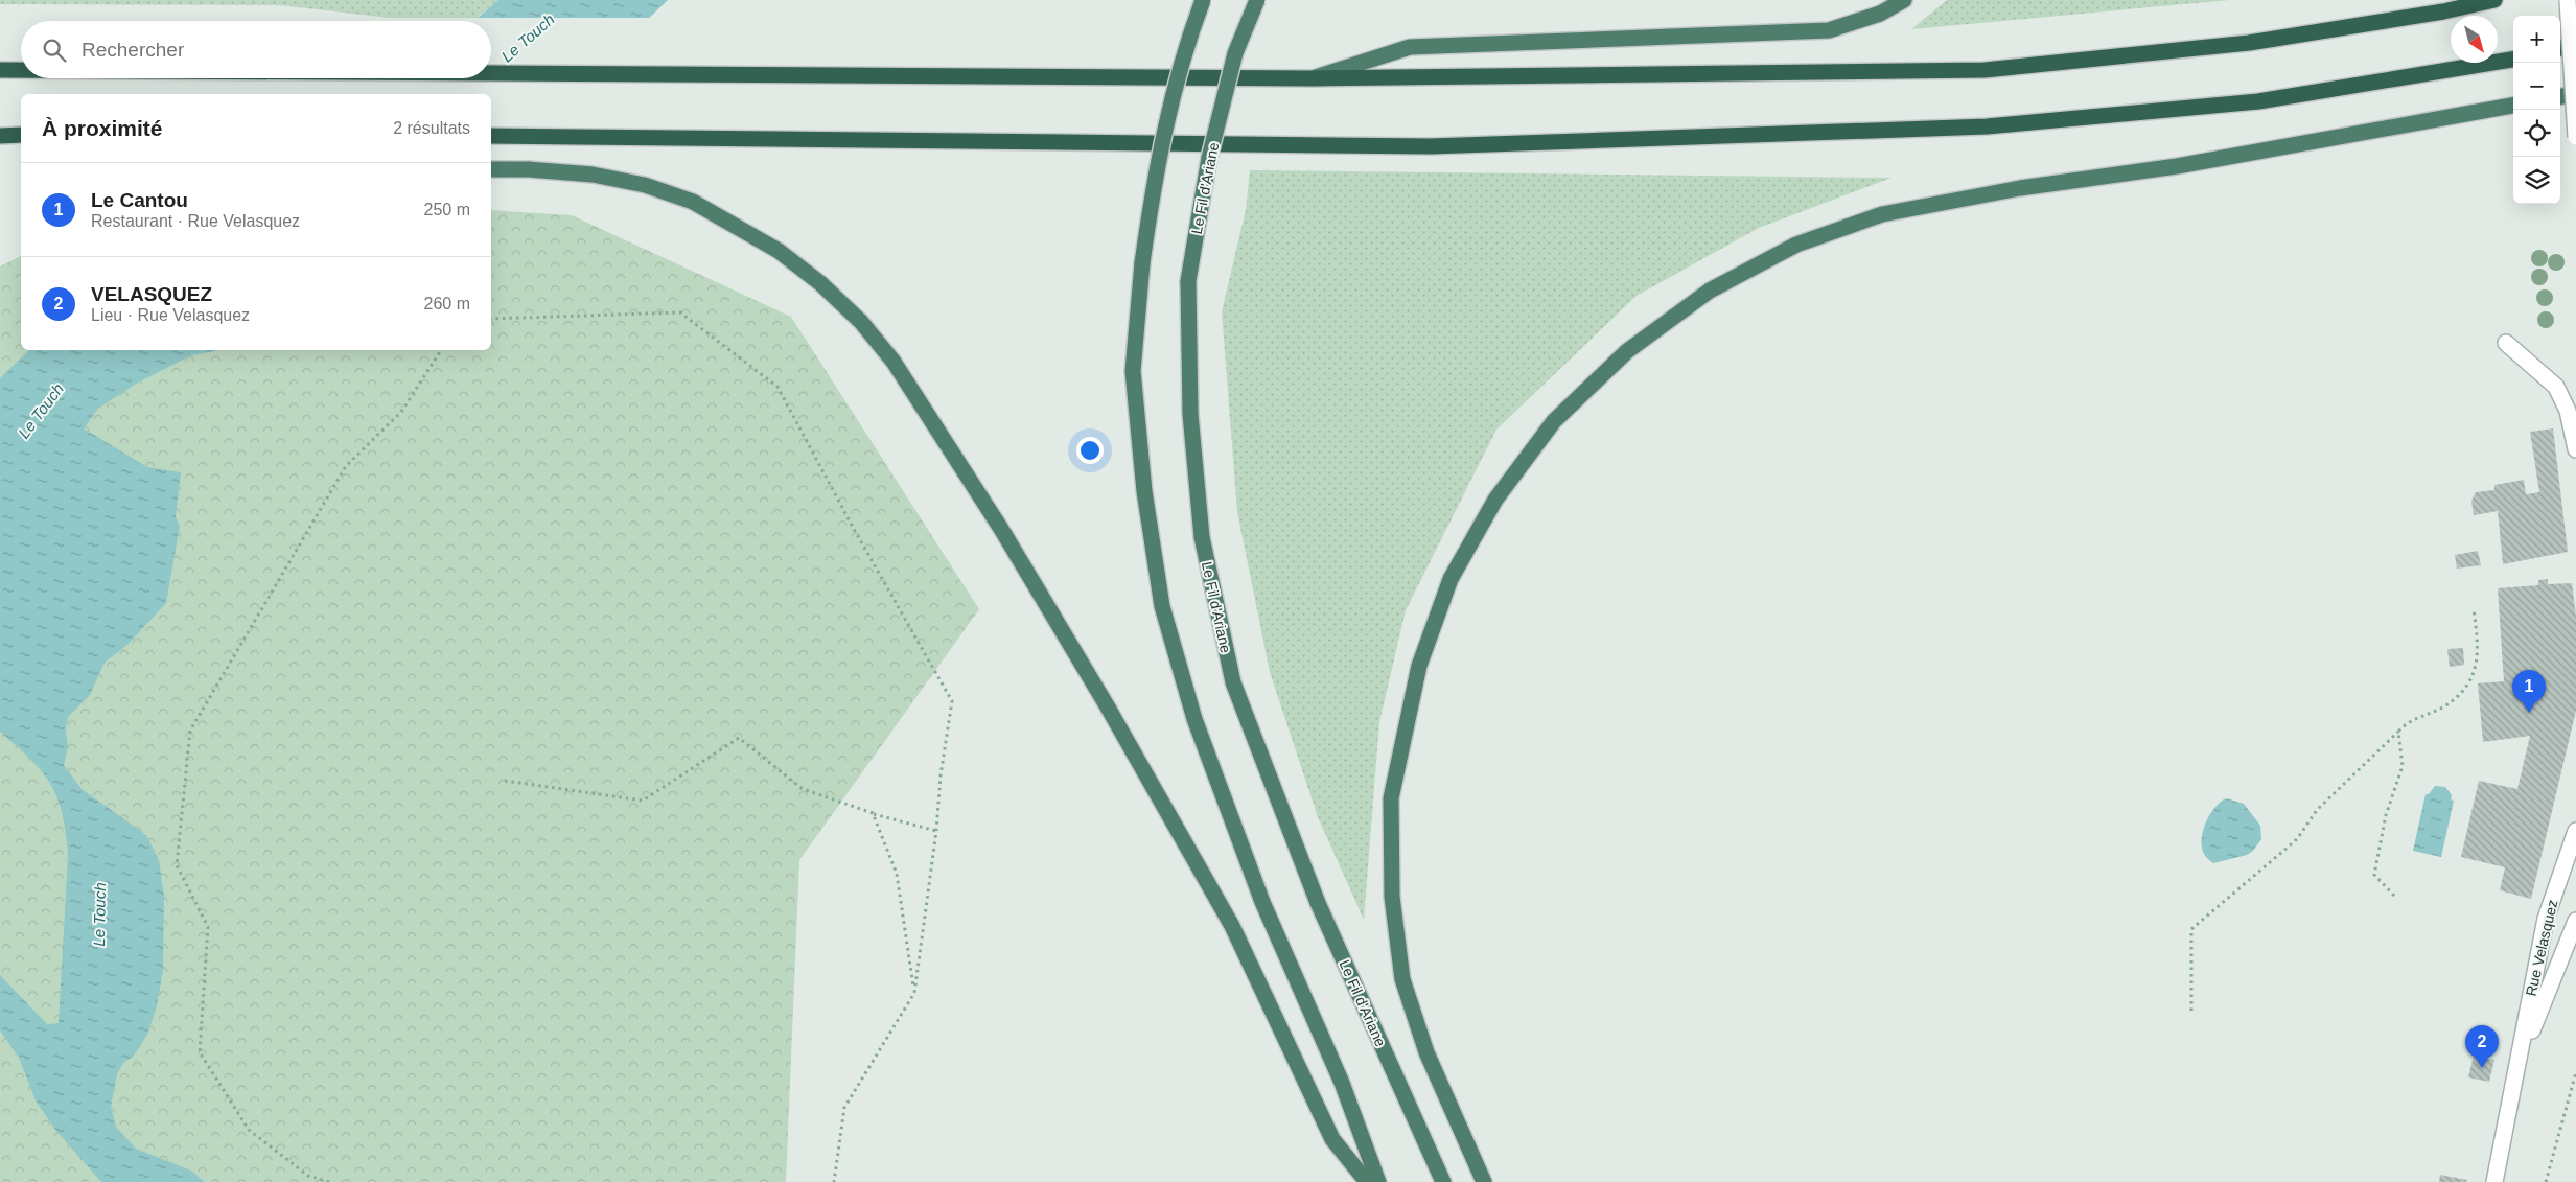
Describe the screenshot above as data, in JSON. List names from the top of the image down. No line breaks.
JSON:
{"streets":{"highway":["Le Fil d'Ariane"],"street":["Rue Velasquez"]},"water":["Le Touch"],"north":"bottom right","page":{"map_buttons":["+","−"],"search":"Rechercher","heading":["À proximité","2 résultats"],"list":[{"mark":"1","name":"Le Cantou","note":"Restaurant · Rue Velasquez","value":"250 m"},{"mark":"2","name":"VELASQUEZ","note":"Lieu · Rue Velasquez","value":"260 m"}],"pins":["1","2"]}}
